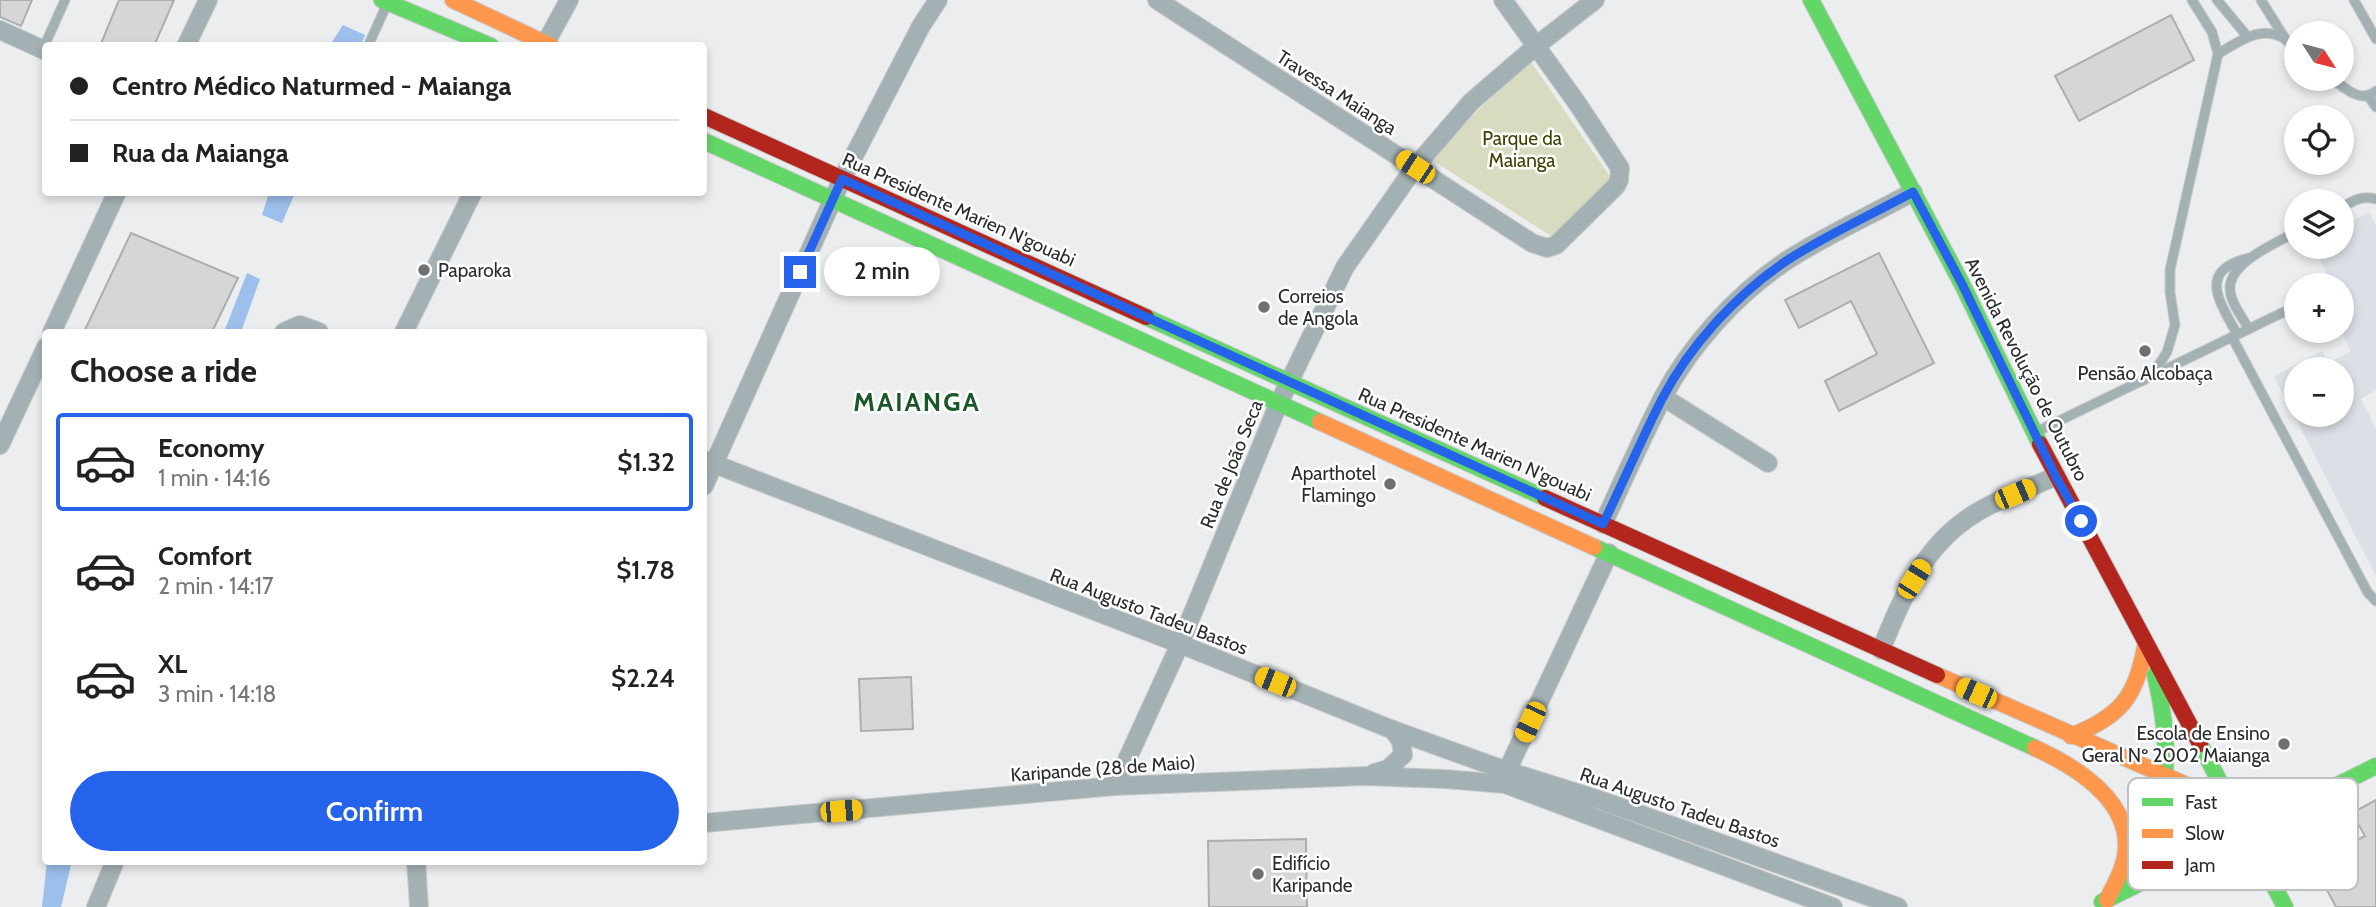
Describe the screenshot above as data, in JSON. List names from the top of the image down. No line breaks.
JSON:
{"streets":{"street":["Travessa Maianga","Rua Presidente Marien N'gouabi","Avenida Revolução de Outubro","Rua de João Seca","Rua Augusto Tadeu Bastos","Karipande (28 de Maio)"]},"crossings":[["Travessa Maianga","Rua de João Seca"],["Rua Presidente Marien N'gouabi","Rua de João Seca"],["Rua de João Seca","Rua Augusto Tadeu Bastos"],["Rua de João Seca","Karipande (28 de Maio)"],["Rua Augusto Tadeu Bastos","Karipande (28 de Maio)"]],"districts":["MAIANGA"],"parks":["Parque da Maianga"],"places":["Paparoka","Correios de Angola","Pensão Alcobaça","Aparthotel Flamingo","Escola de Ensino Geral Nº 2002 Maianga","Edifício Karipande"],"legend":["Fast","Slow","Jam"],"north":"bottom right","page":{"map_buttons":["+","−"],"banner":["Centro Médico Naturmed - Maianga","Rua da Maianga"],"bubble":"2 min","heading":"Choose a ride","list":[{"name":"Economy","note":"1 min · 14:16","value":"$1.32"},{"name":"Comfort","note":"2 min · 14:17","value":"$1.78"},{"name":"XL","note":"3 min · 14:18","value":"$2.24"}],"buttons":"Confirm"}}
